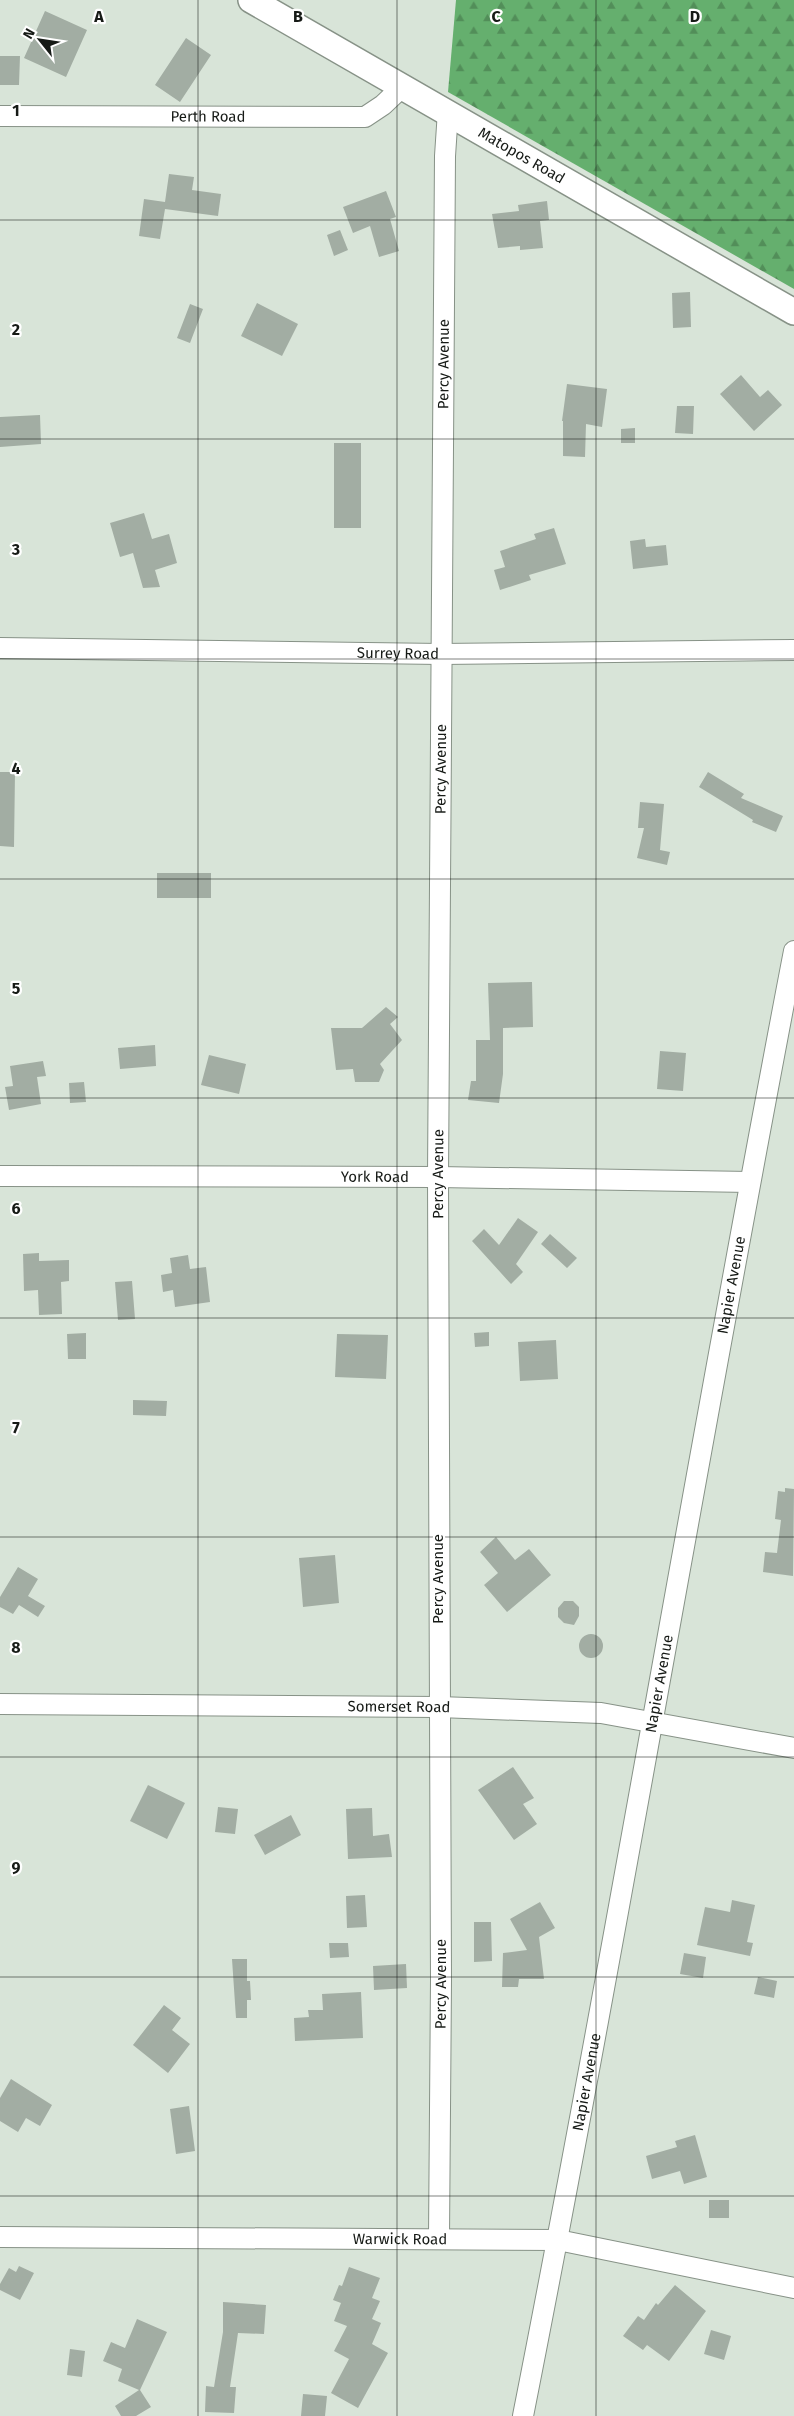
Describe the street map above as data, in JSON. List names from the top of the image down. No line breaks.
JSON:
{"streets":{"main road":["Matopos Road"],"street":["Perth Road","Percy Avenue","Surrey Road","York Road","Napier Avenue","Somerset Road","Warwick Road"]},"crossings":[["Perth Road","Matopos Road"],["Matopos Road","Percy Avenue"],["Percy Avenue","Surrey Road"],["Percy Avenue","York Road"],["Percy Avenue","Somerset Road"],["Percy Avenue","Warwick Road"],["York Road","Napier Avenue"],["Napier Avenue","Somerset Road"],["Napier Avenue","Warwick Road"]],"north":"top left","grid":{"columns":["A","B","C","D"],"rows":["1","2","3","4","5","6","7","8","9"]}}
